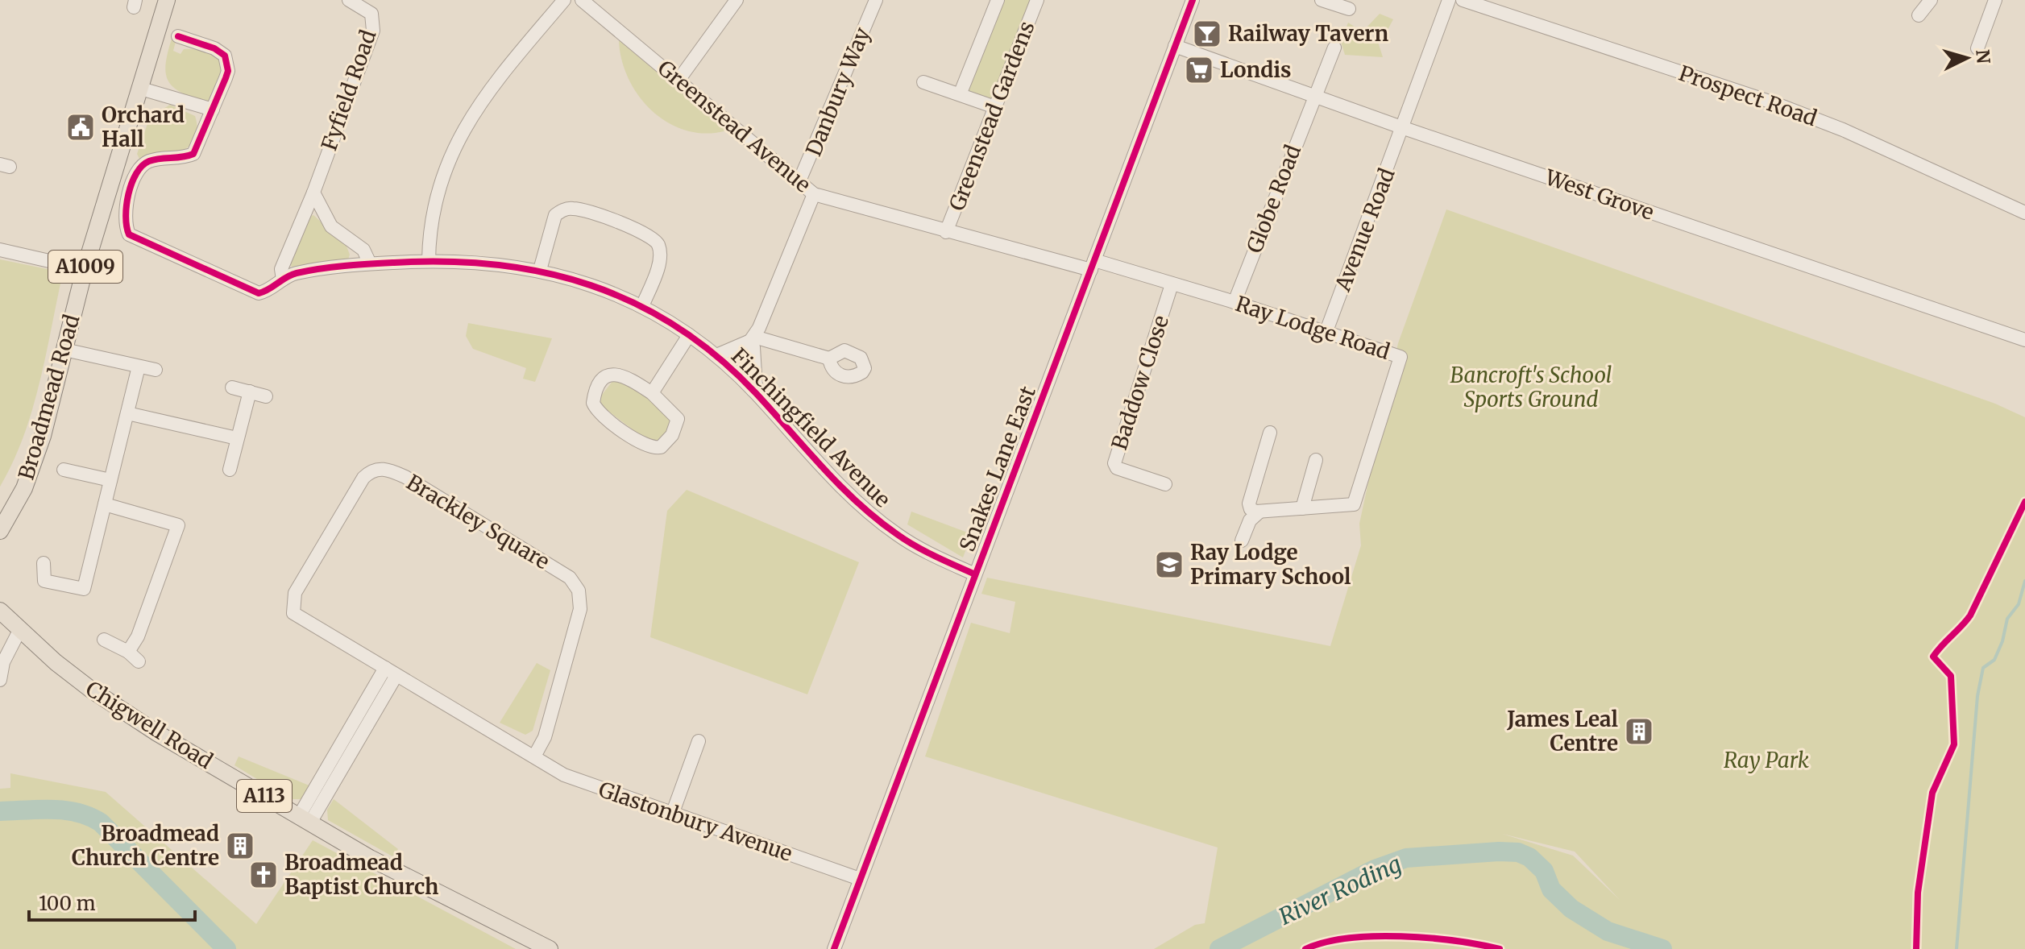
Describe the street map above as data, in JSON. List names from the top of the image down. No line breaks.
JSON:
{"streets":{"main road":["A1009","Broadmead Road","Chigwell Road","A113"],"street":["Fyfield Road","Danbury Way","Prospect Road","Greenstead Gardens","Greenstead Avenue","West Grove","Globe Road","Avenue Road","Ray Lodge Road","Baddow Close","Finchingfield Avenue","Snakes Lane East","Brackley Square","Glastonbury Avenue"]},"crossings":[["Fyfield Road","Finchingfield Avenue"],["Danbury Way","Greenstead Avenue"],["Greenstead Gardens","Greenstead Avenue"],["Greenstead Avenue","Ray Lodge Road"],["Greenstead Avenue","Snakes Lane East"],["West Grove","Globe Road"],["West Grove","Avenue Road"],["West Grove","Snakes Lane East"],["Globe Road","Ray Lodge Road"],["Avenue Road","Ray Lodge Road"],["Ray Lodge Road","Baddow Close"],["Ray Lodge Road","Snakes Lane East"],["Finchingfield Avenue","Snakes Lane East"],["Snakes Lane East","Glastonbury Avenue"],["Brackley Square","Glastonbury Avenue"]],"water":["River Roding"],"parks":["Bancroft's School Sports Ground","Ray Park"],"places":{"bar":["Railway Tavern"],"supermarket":["Londis"],"public building":["Orchard Hall"],"school or university":["Ray Lodge Primary School"],"building":["James Leal Centre","Broadmead Church Centre"],"church":["Broadmead Baptist Church"]},"scale_bar":"100 m","north":"right"}
